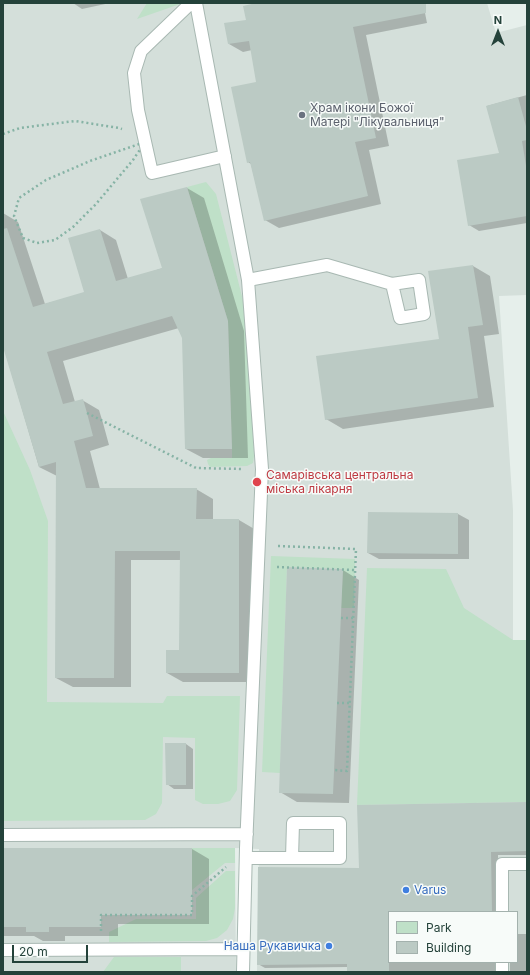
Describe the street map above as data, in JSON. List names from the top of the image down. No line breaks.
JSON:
{"places":["Храм ікони Божої Матері \"Лікувальниця\"","Самарівська центральна міська лікарня","Varus","Наша Рукавичка"],"legend":["Park","Building"],"scale_bar":"20 m","north":"top"}
